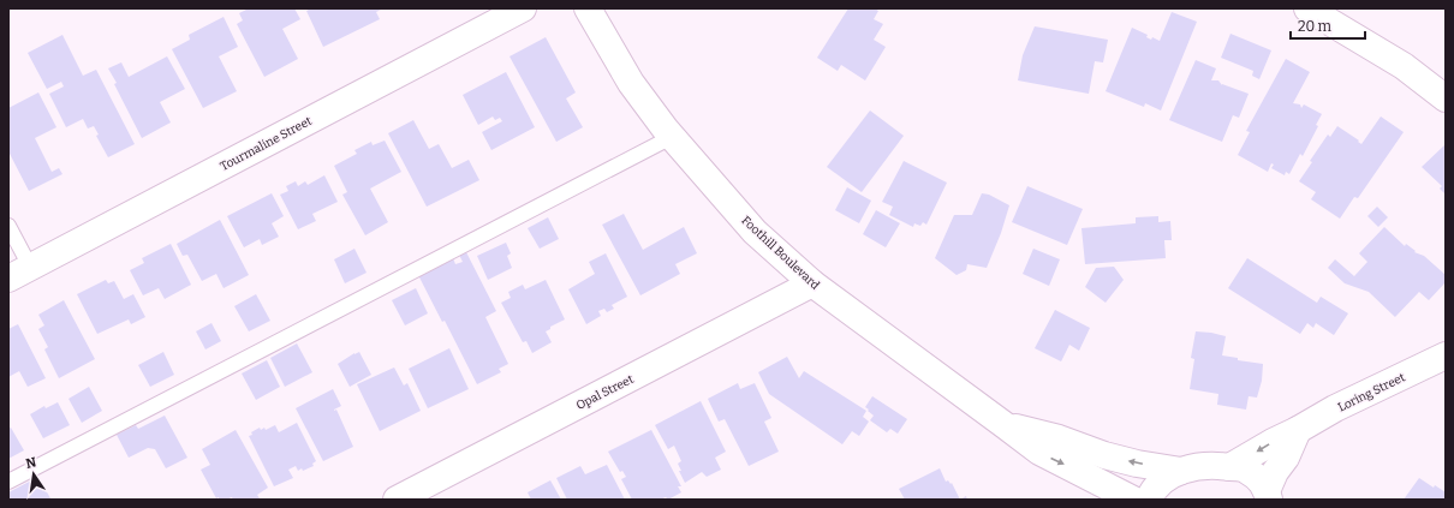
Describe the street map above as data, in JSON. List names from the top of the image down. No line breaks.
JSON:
{"streets":{"street":["Tourmaline Street","Foothill Boulevard","Opal Street","Loring Street"]},"crossings":[["Foothill Boulevard","Opal Street"]],"scale_bar":"20 m","north":"top"}
